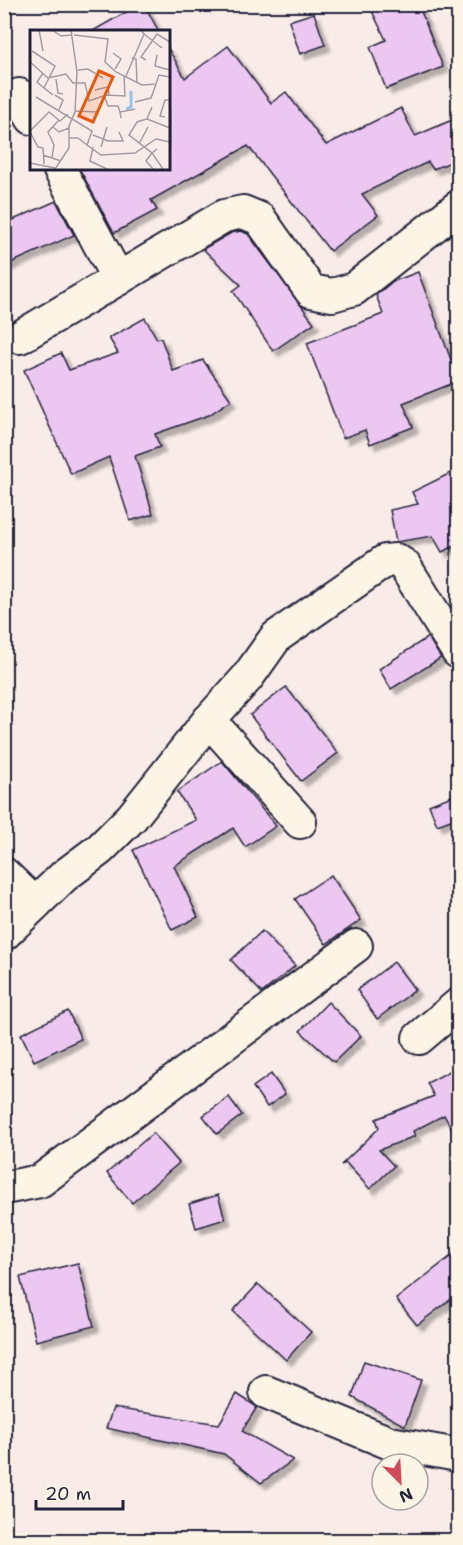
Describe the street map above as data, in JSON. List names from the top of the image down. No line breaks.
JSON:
{"scale_bar":"20 m","north":"bottom right"}
